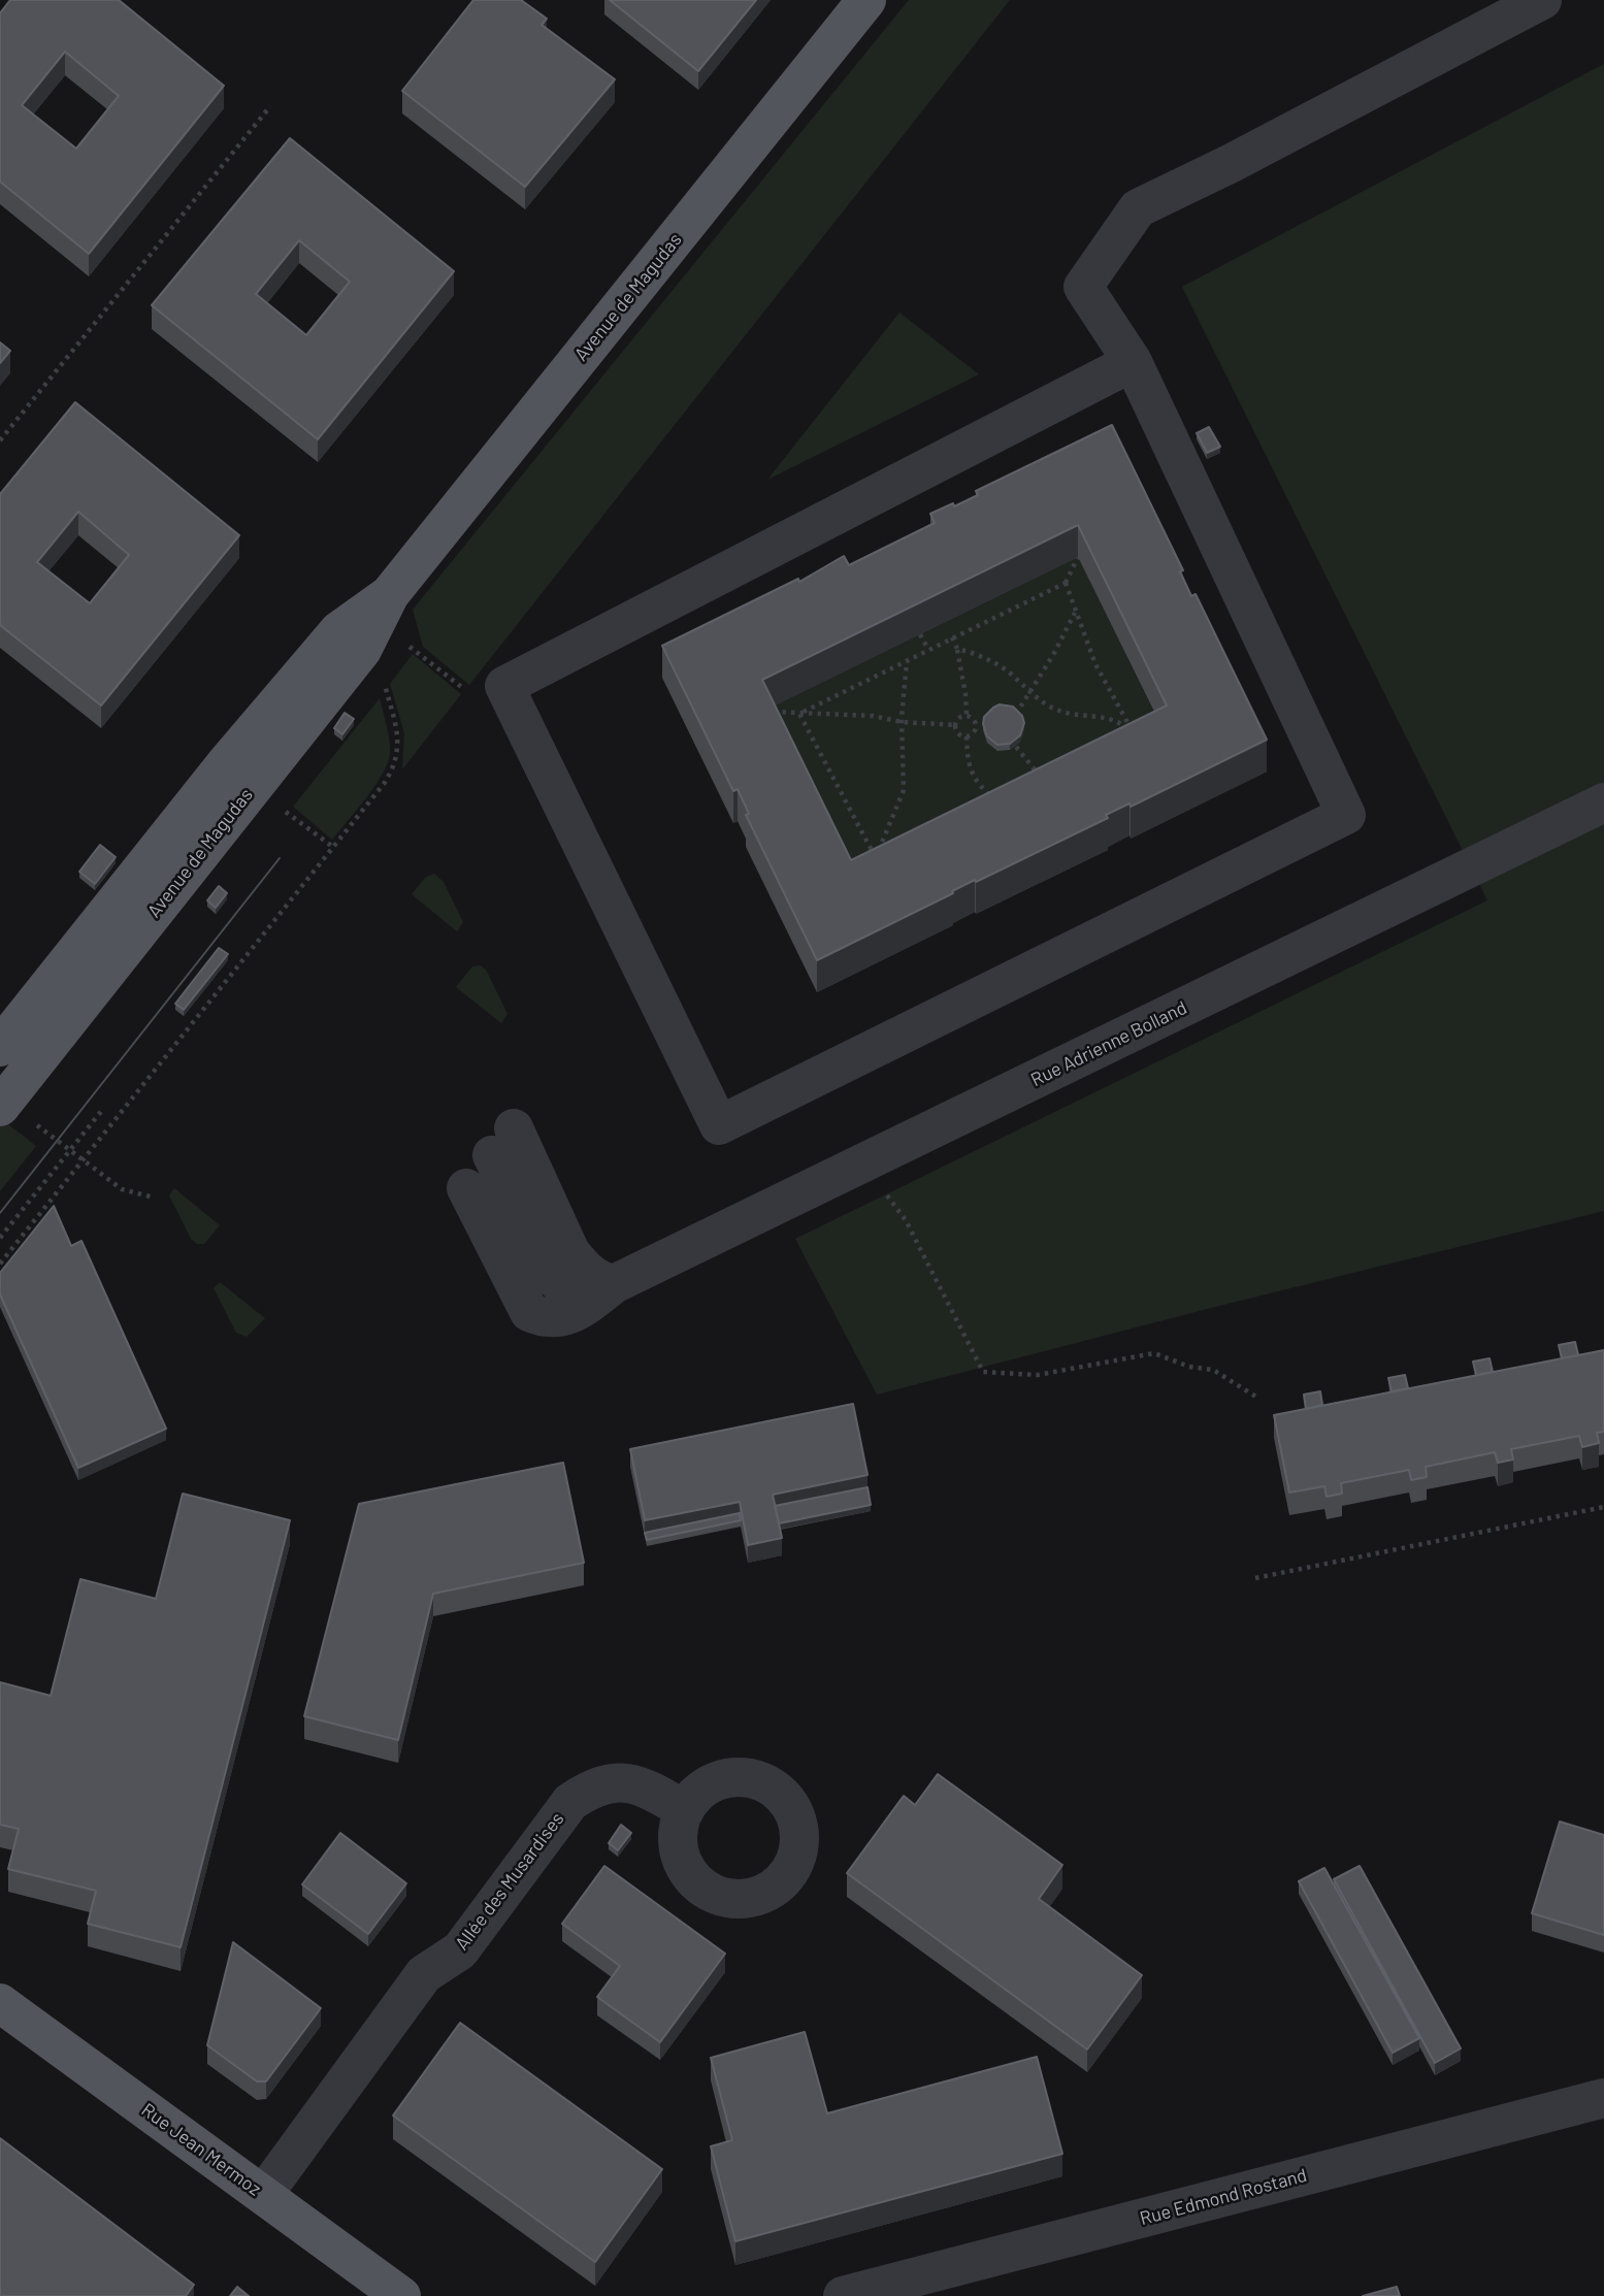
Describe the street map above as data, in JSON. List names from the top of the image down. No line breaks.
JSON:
{"streets":{"main road":["Avenue de Magudas","Rue Jean Mermoz"],"street":["Rue Adrienne Bolland","Allée des Musardises","Rue Edmond Rostand"]},"crossings":[["Allée des Musardises","Rue Jean Mermoz"]]}
